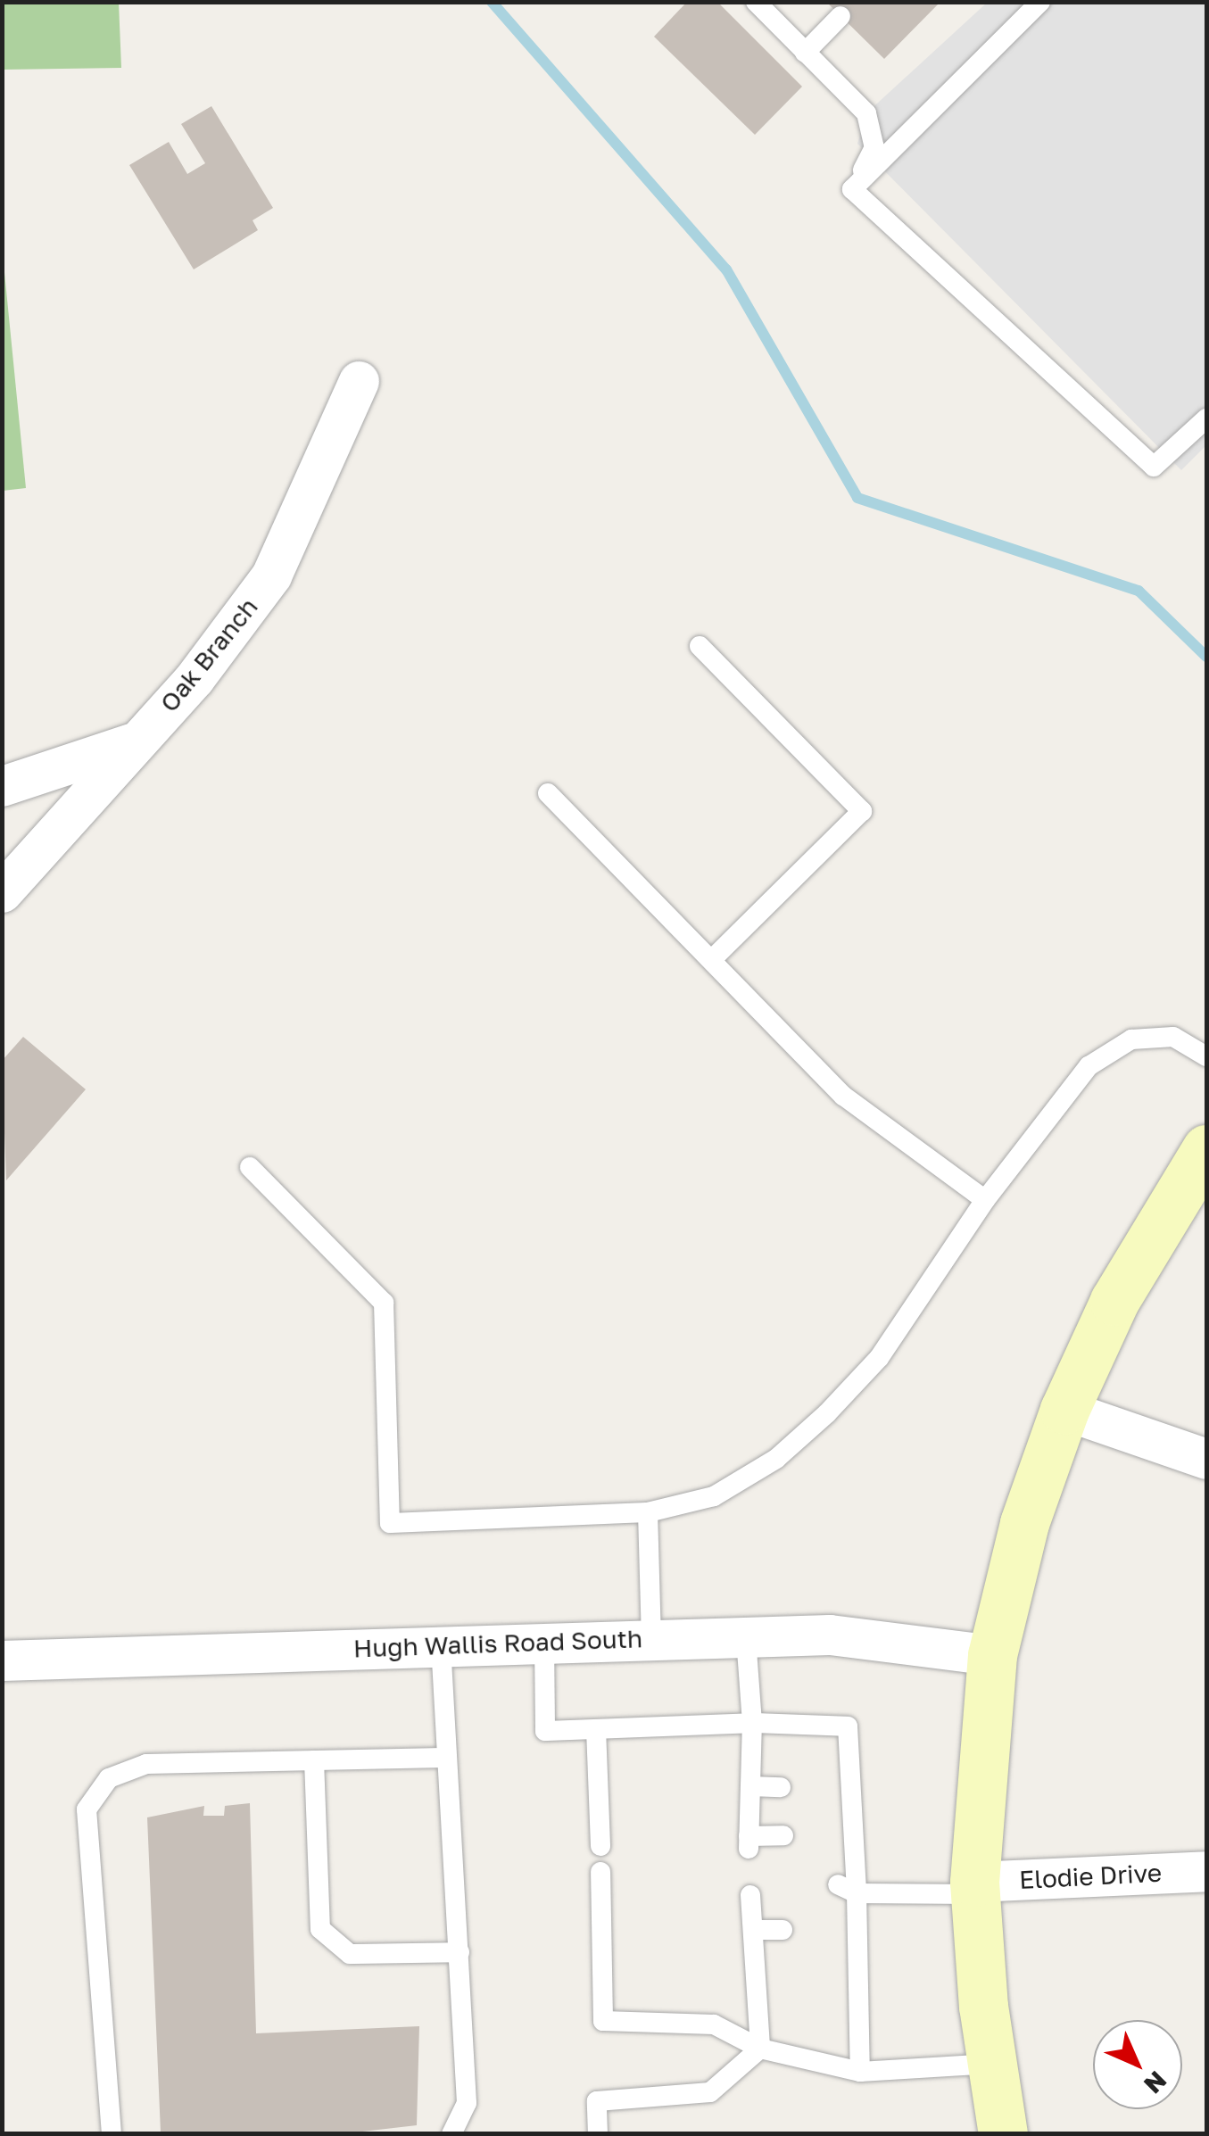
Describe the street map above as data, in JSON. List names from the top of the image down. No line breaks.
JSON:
{"streets":{"street":["Oak Branch","Hugh Wallis Road South","Elodie Drive"]},"north":"bottom right"}
